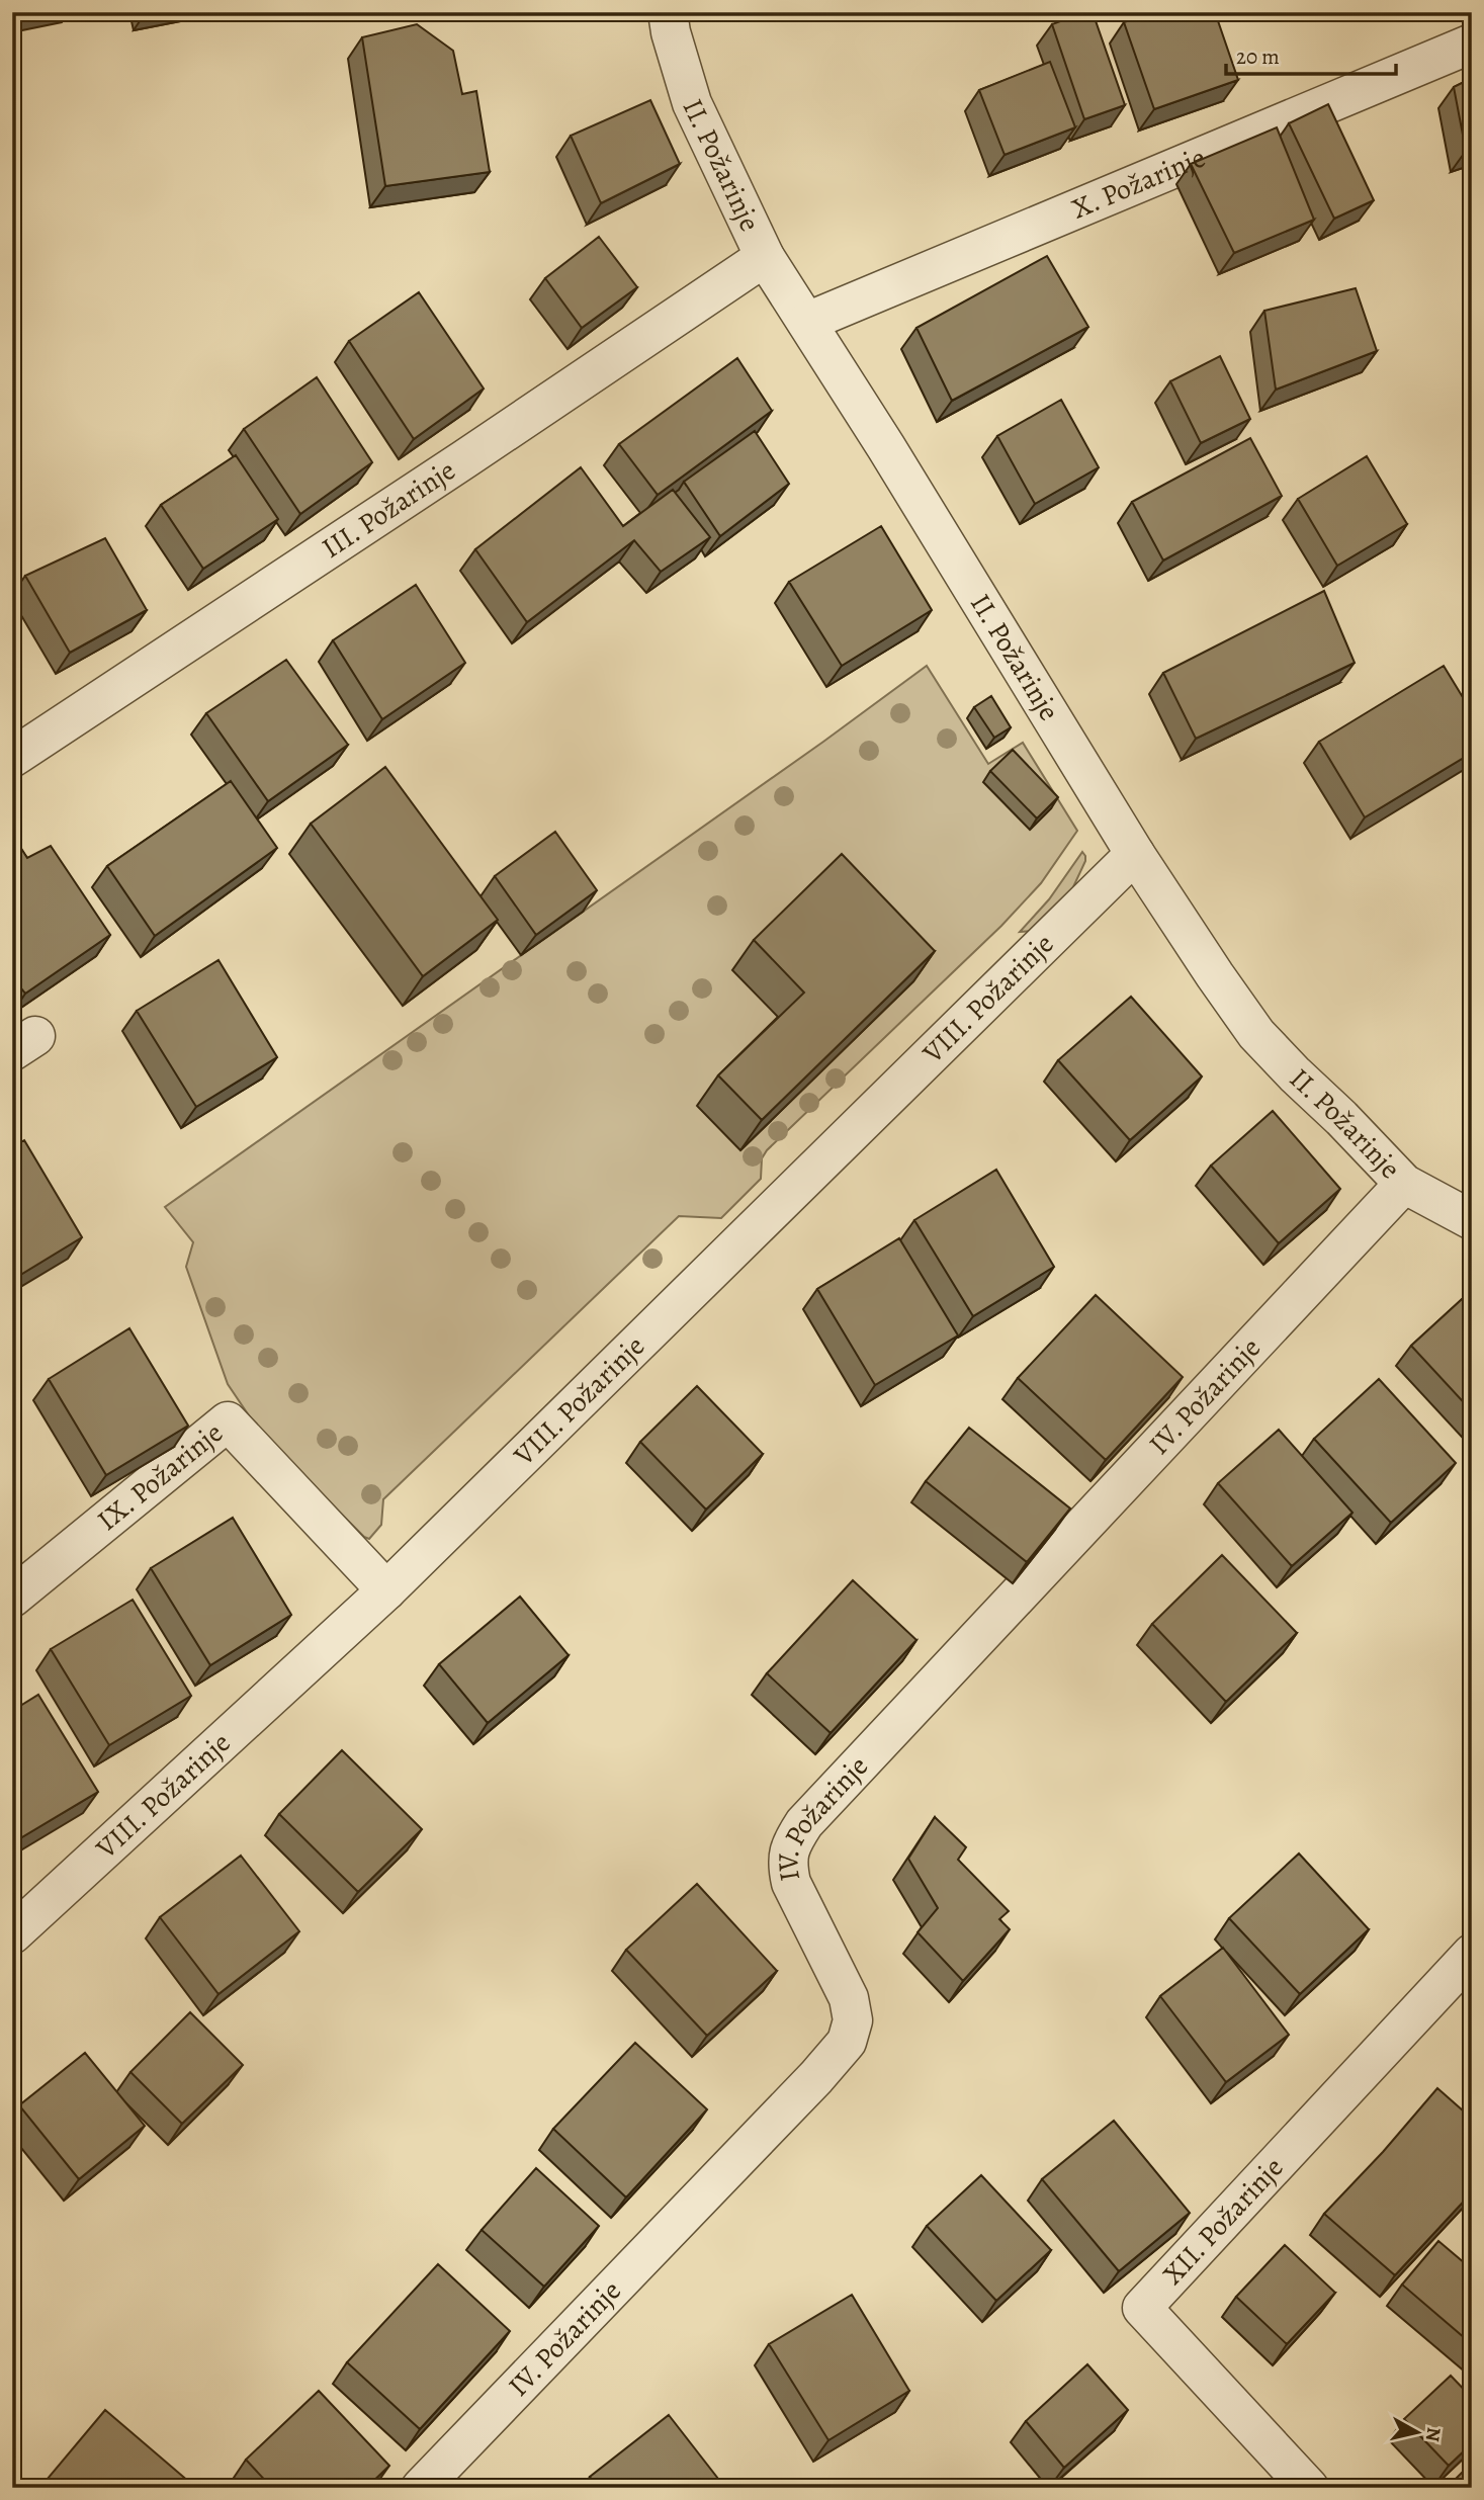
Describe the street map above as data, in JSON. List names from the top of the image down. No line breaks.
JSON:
{"streets":{"street":["II. Požarinje","X. Požarinje","III. Požarinje","VIII. Požarinje","IV. Požarinje","IX. Požarinje","XII. Požarinje"]},"crossings":[["II. Požarinje","X. Požarinje"],["II. Požarinje","III. Požarinje"],["II. Požarinje","VIII. Požarinje"],["II. Požarinje","IV. Požarinje"],["VIII. Požarinje","IX. Požarinje"]],"scale_bar":"20 m","north":"right"}
